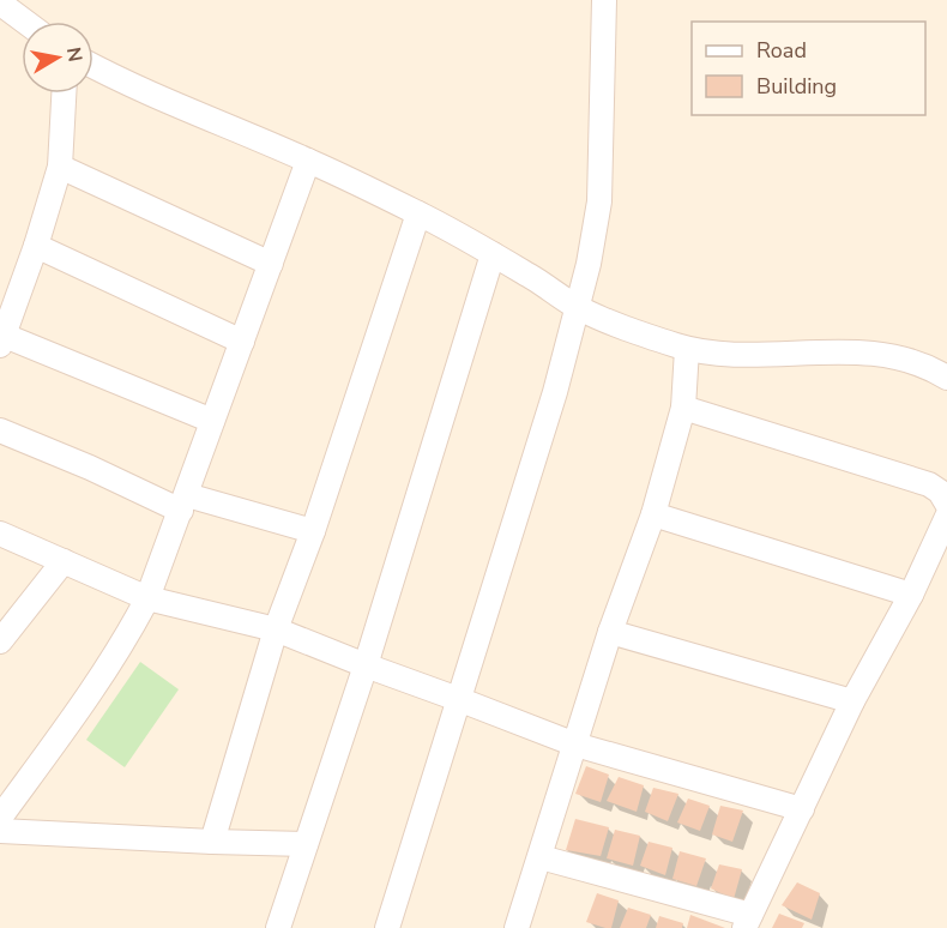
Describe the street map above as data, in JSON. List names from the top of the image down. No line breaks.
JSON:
{"legend":["Road","Building"],"north":"right"}
